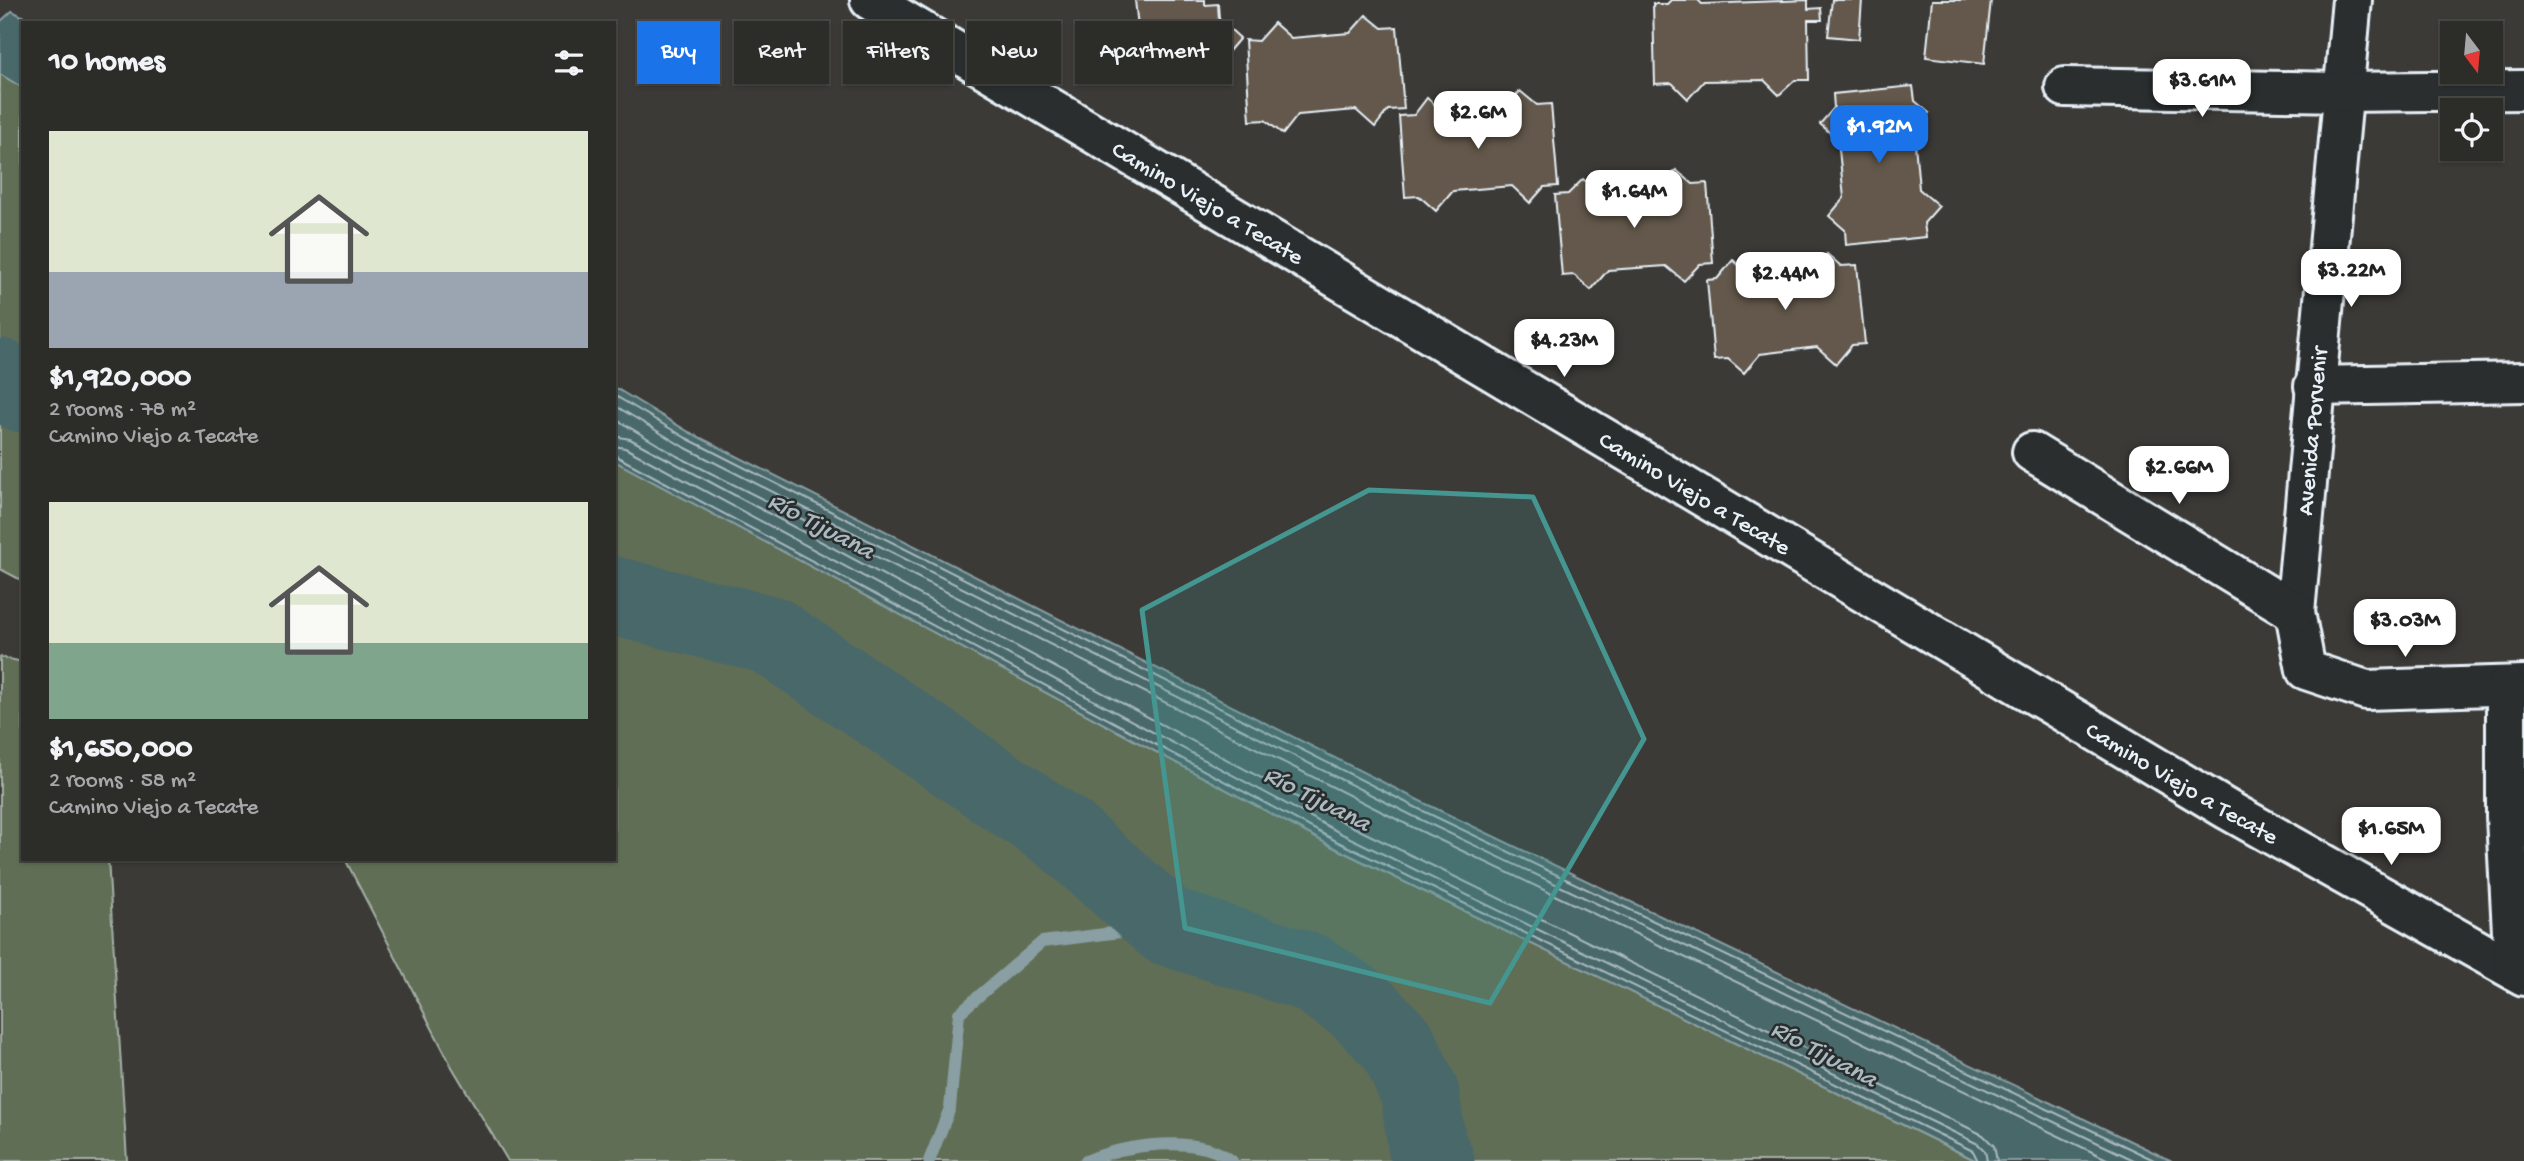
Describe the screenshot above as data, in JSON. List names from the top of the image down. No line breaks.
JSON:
{"streets":{"street":["Camino Viejo a Tecate","Avenida Porvenir"]},"water":["Río Tijuana"],"north":"bottom","page":{"chip":["Buy","Rent","Filters","New","Apartment"],"heading":"10 homes","price":["$3.61M","$2.6M","$1.92M","$1.64M","$3.22M","$2.44M","$4.23M","$2.66M","$3.03M","$1.65M"],"list":[{"name":"$1,920,000","note":"2 rooms · 78 m² · Camino Viejo a Tecate"},{"name":"$1,650,000","note":"2 rooms · 58 m² · Camino Viejo a Tecate"}]}}
